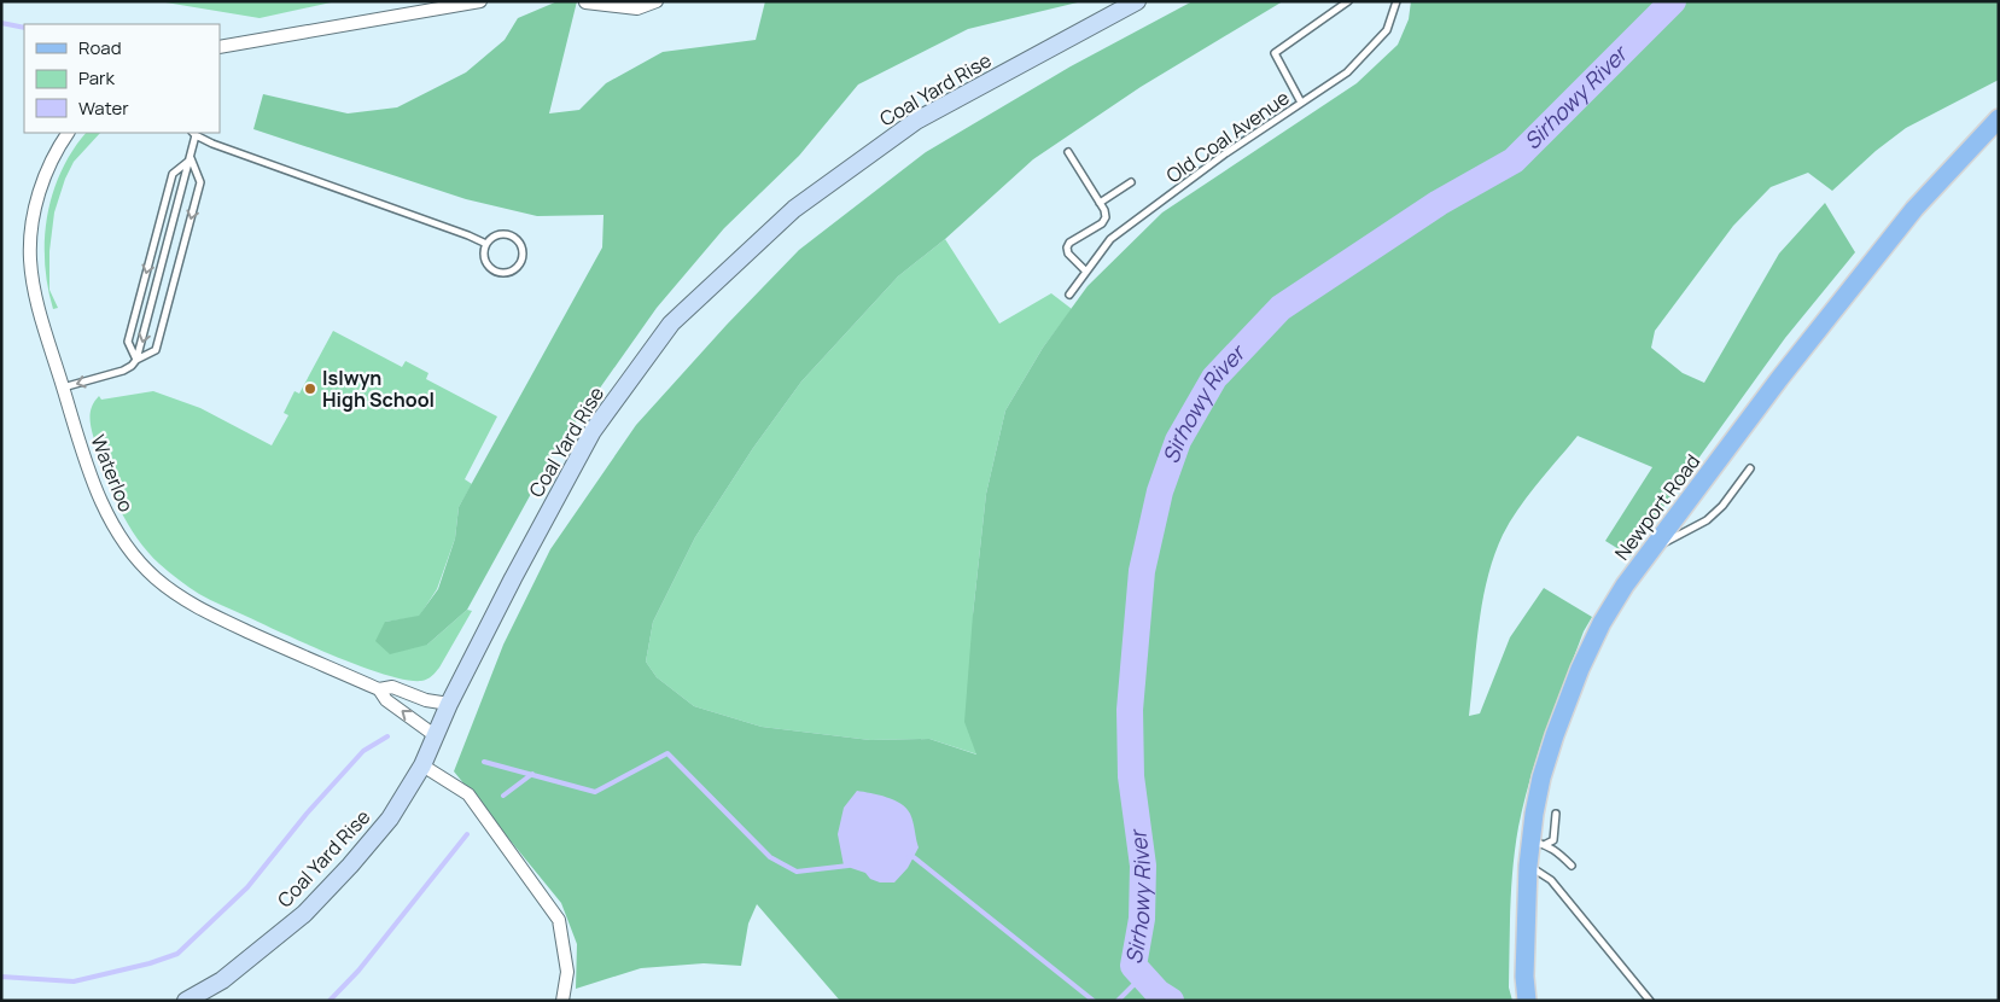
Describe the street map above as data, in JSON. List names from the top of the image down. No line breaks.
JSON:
{"streets":{"main road":["Coal Yard Rise","Newport Road"],"street":["Waterloo"],"lane":["Old Coal Avenue"]},"crossings":[["Coal Yard Rise","Waterloo"]],"water":["Sirhowy River"],"places":["Islwyn High School"],"legend":["Road","Park","Water"]}
